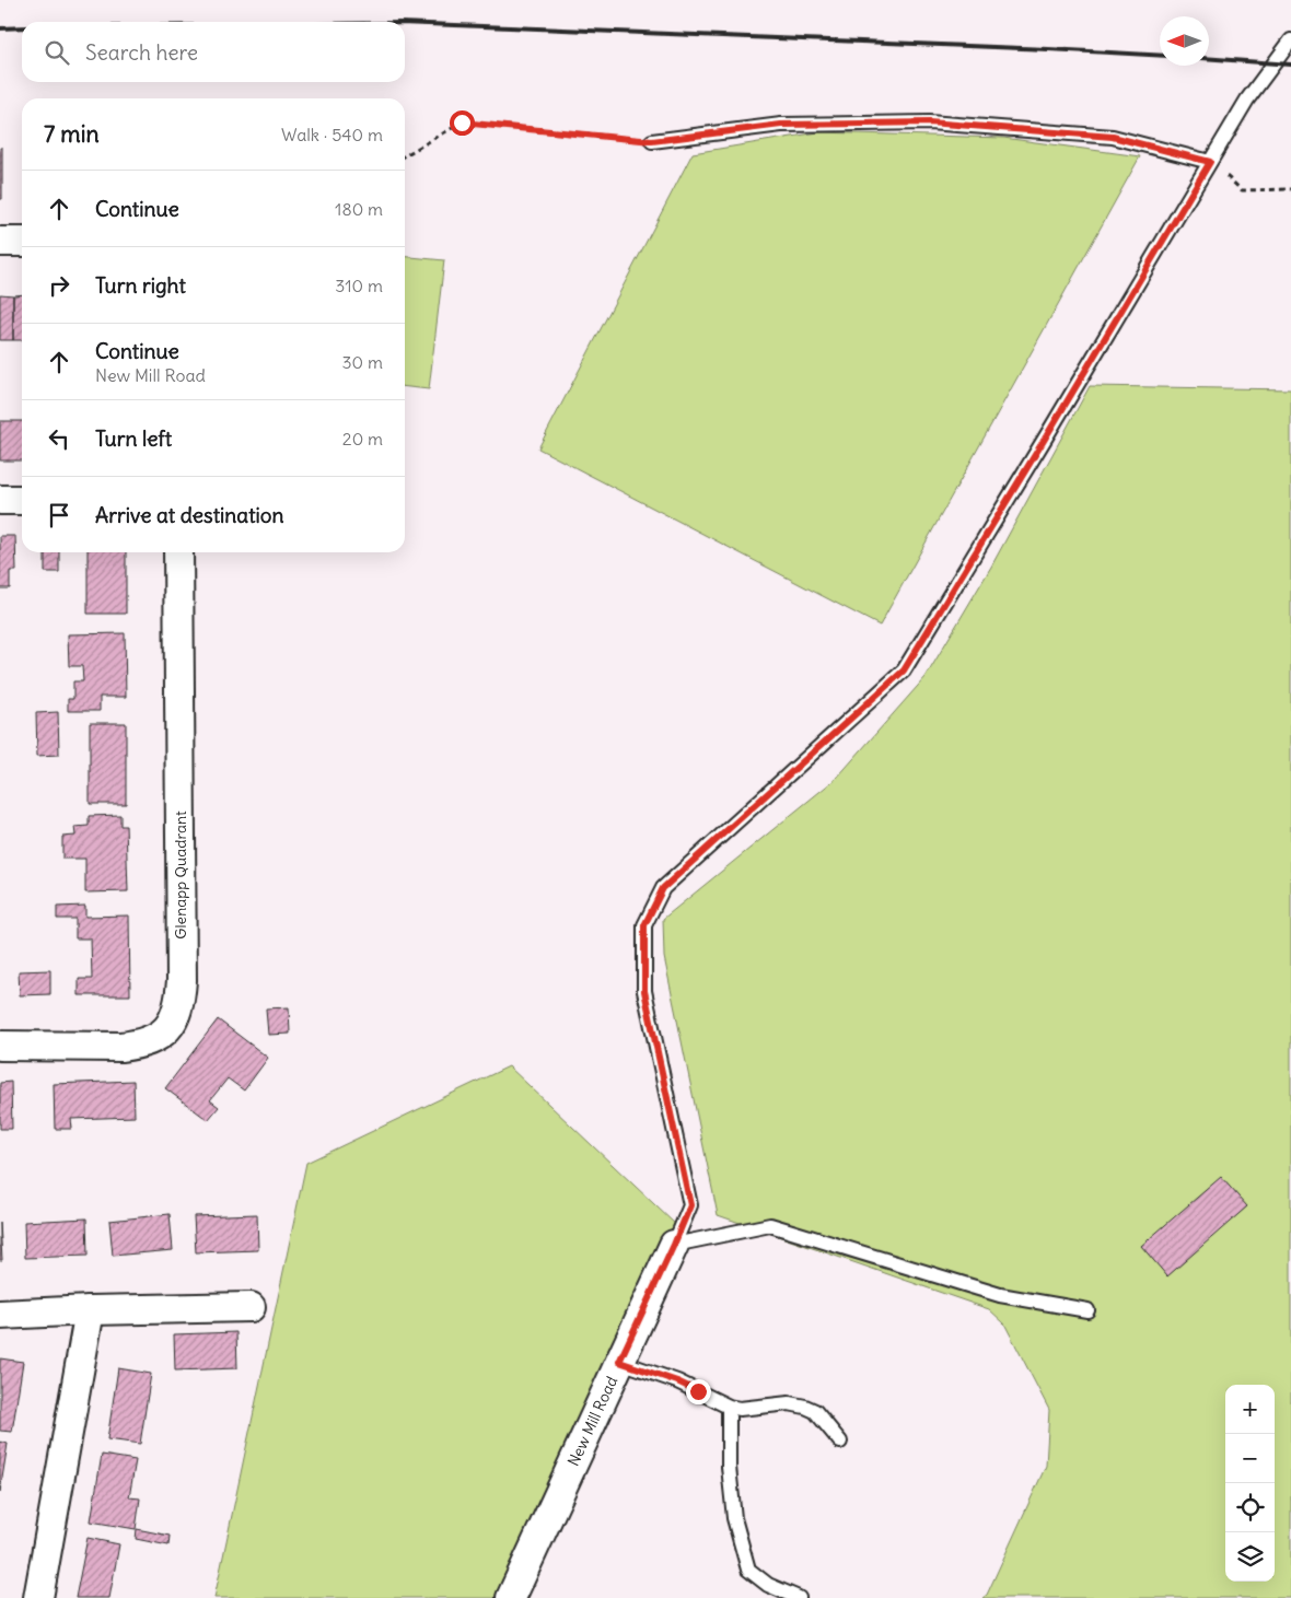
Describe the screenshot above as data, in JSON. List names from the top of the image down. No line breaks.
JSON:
{"streets":{"street":["Glenapp Quadrant","New Mill Road"]},"north":"left","page":{"search":"Search here","heading":["7 min","Walk · 540 m"],"list":[["Continue","180 m"],["Turn right","310 m"],["Continue","New Mill Road","30 m"],["Turn left","20 m"],"Arrive at destination"],"map_buttons":["+","−"]}}
